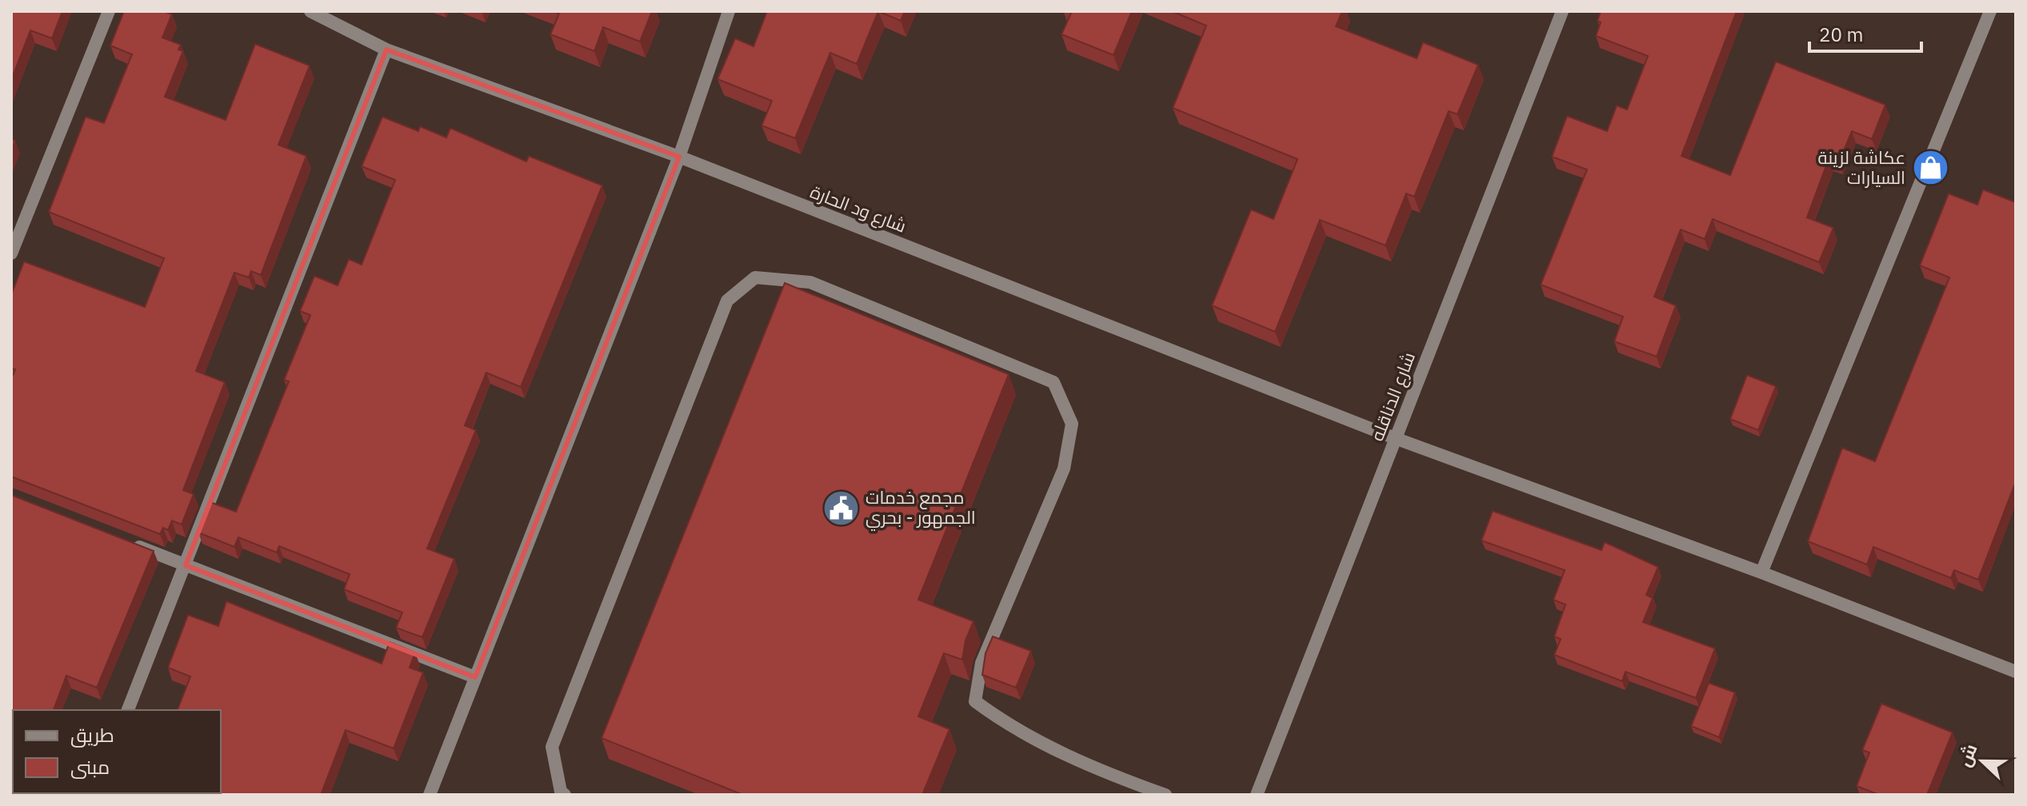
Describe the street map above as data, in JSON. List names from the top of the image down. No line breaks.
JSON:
{"streets":{"street":["شارع ود الحارة","شارع الدناقله"]},"crossings":[["شارع ود الحارة","شارع الدناقله"]],"places":{"shop":["عكاشة لزينة السيارات"],"public building":["مجمع خدمات الجمهور - بحري"]},"legend":["طريق","مبنى"],"scale_bar":"20 m","north":"left"}
